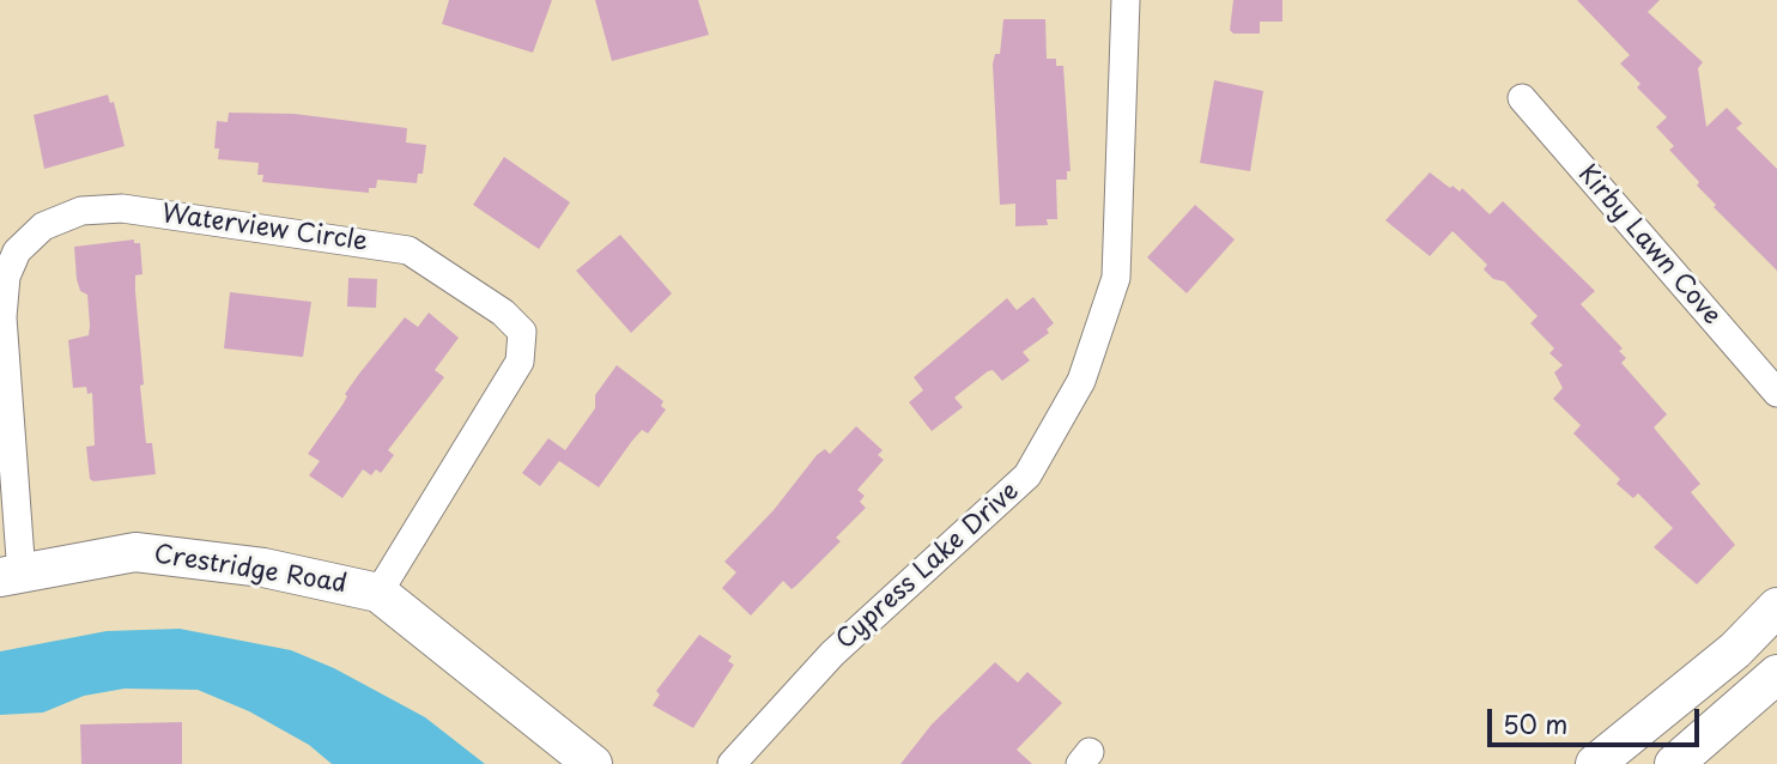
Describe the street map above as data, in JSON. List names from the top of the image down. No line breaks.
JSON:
{"streets":{"street":["Waterview Circle","Kirby Lawn Cove","Cypress Lake Drive","Crestridge Road"]},"crossings":[["Waterview Circle","Crestridge Road"]],"scale_bar":"50 m"}
